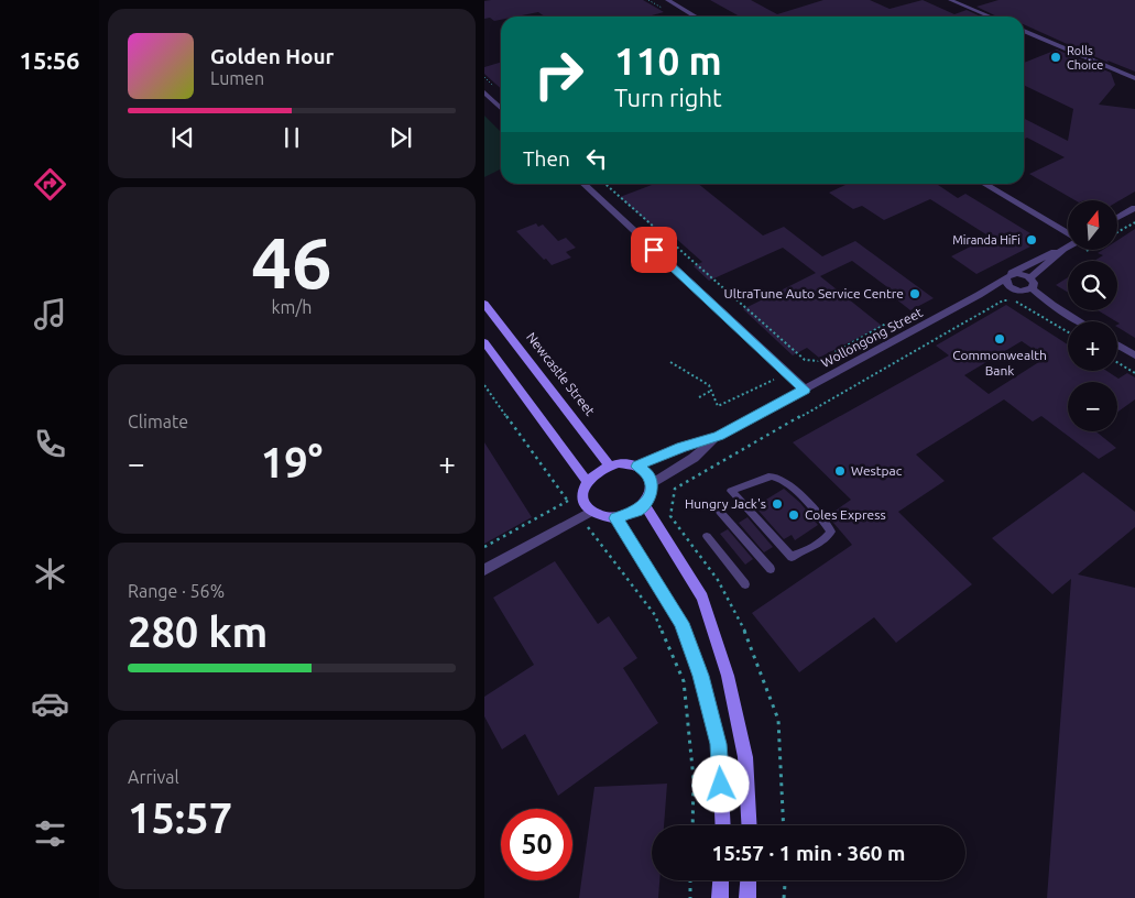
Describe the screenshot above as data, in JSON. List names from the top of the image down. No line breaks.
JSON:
{"streets":{"main road":["Newcastle Street"],"street":["Wollongong Street"]},"crossings":[["Wollongong Street","Newcastle Street"]],"places":["Rolls Choice","Miranda HiFi","UltraTune Auto Service Centre","Commonwealth Bank","Westpac","Hungry Jack's","Coles Express"],"north":"top","page":{"tabs":"15:56","turn":["110 m","Turn right"],"song":["Golden Hour","Lumen"],"then":"Then","tile":[["46","km/h"],"Climate",["Range · 56%","280 km"],["Arrival","15:57"]],"map_buttons":["+","−"],"heat":["−","19°","+"],"limit":"50","trip":"15:57 · 1 min · 360 m"}}
